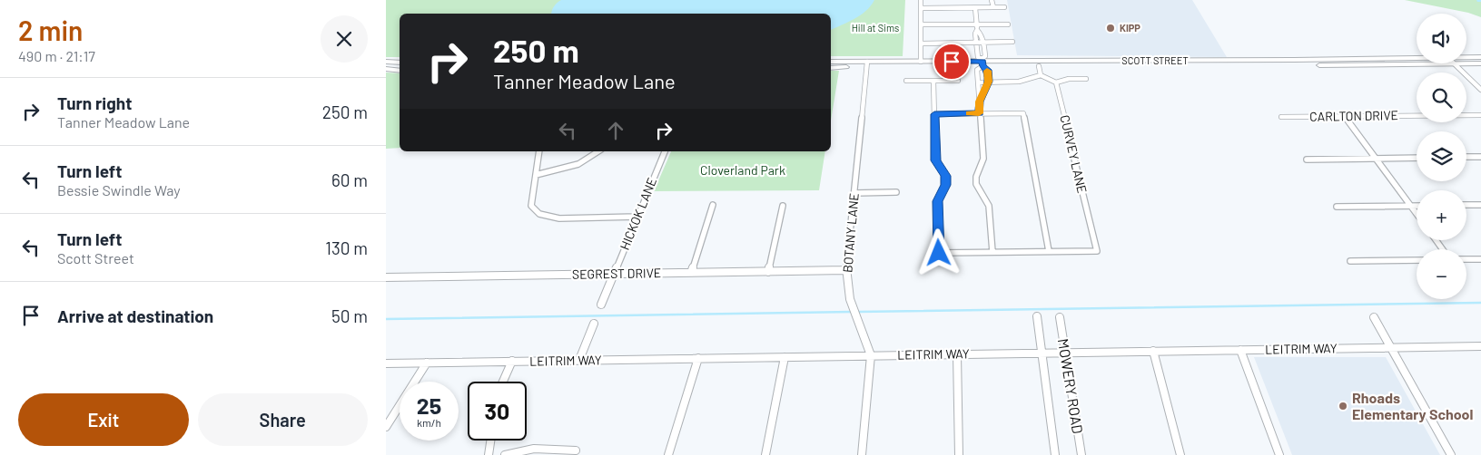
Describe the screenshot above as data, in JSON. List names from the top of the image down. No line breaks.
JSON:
{"streets":{"main road":["SCOTT STREET"],"street":["CARLTON DRIVE","CURVEY LANE","HICKOK LANE","BOTANY LANE","SEGREST DRIVE","LEITRIM WAY","MOWERY ROAD"]},"crossings":[["SCOTT STREET","BOTANY LANE"],["HICKOK LANE","SEGREST DRIVE"],["BOTANY LANE","SEGREST DRIVE"],["BOTANY LANE","LEITRIM WAY"],["LEITRIM WAY","MOWERY ROAD"]],"parks":["Hill at Sims","Cloverland Park"],"places":["KIPP","Rhoads Elementary School"],"page":{"heading":["2 min","490 m · 21:17"],"map_buttons":["+","−"],"turn":["250 m","Tanner Meadow Lane"],"list":[{"name":"Turn right","note":"Tanner Meadow Lane","value":"250 m"},{"name":"Turn left","note":"Bessie Swindle Way","value":"60 m"},{"name":"Turn left","note":"Scott Street","value":"130 m"},{"name":"Arrive at destination","value":"50 m"}],"speed":"25 km/h","limit":"30","buttons":["Exit","Share"]}}
